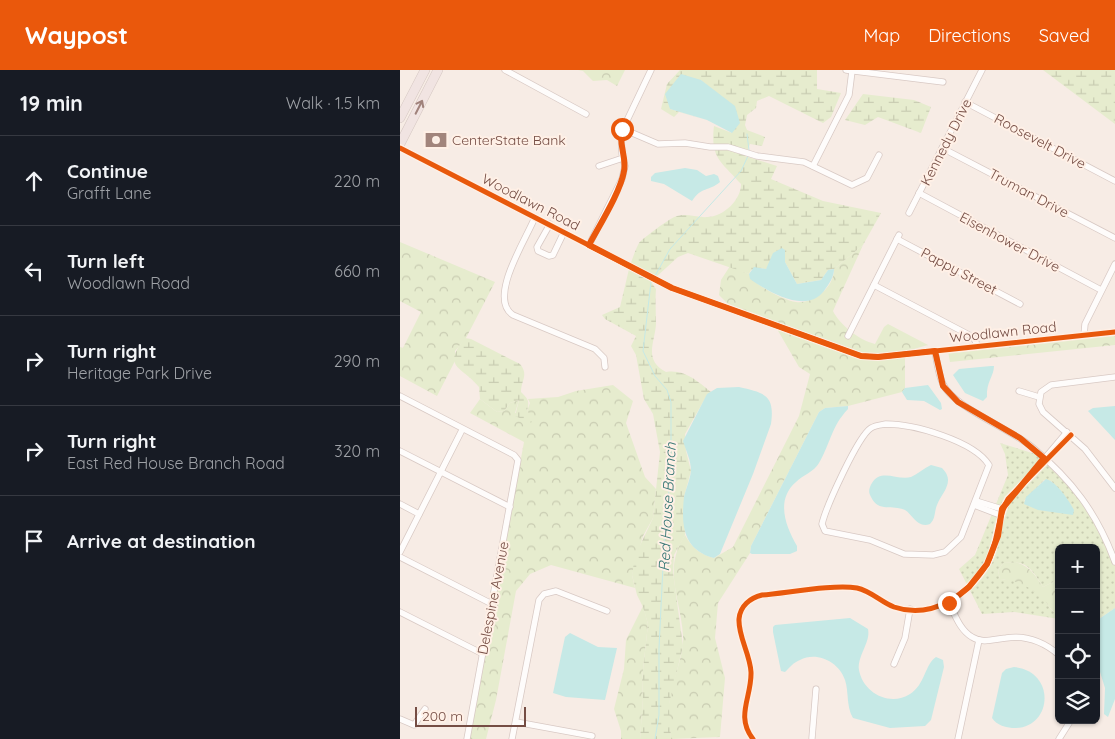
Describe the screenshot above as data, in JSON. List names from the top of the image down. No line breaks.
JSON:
{"streets":{"street":["Roosevelt Drive","Kennedy Drive","Truman Drive","Woodlawn Road","Eisenhower Drive","Pappy Street","Delespine Avenue"]},"crossings":[["Roosevelt Drive","Kennedy Drive"],["Kennedy Drive","Truman Drive"],["Kennedy Drive","Eisenhower Drive"]],"water":["Red House Branch"],"places":{"bank":["CenterState Bank"]},"scale_bar":"200 m","page":{"header":"Waypost","nav":["Map","Directions","Saved"],"heading":["19 min","Walk · 1.5 km"],"list":[["Continue","Grafft Lane","220 m"],["Turn left","Woodlawn Road","660 m"],["Turn right","Heritage Park Drive","290 m"],["Turn right","East Red House Branch Road","320 m"],"Arrive at destination"],"map_buttons":["+","−"],"scale":"200 m"}}
